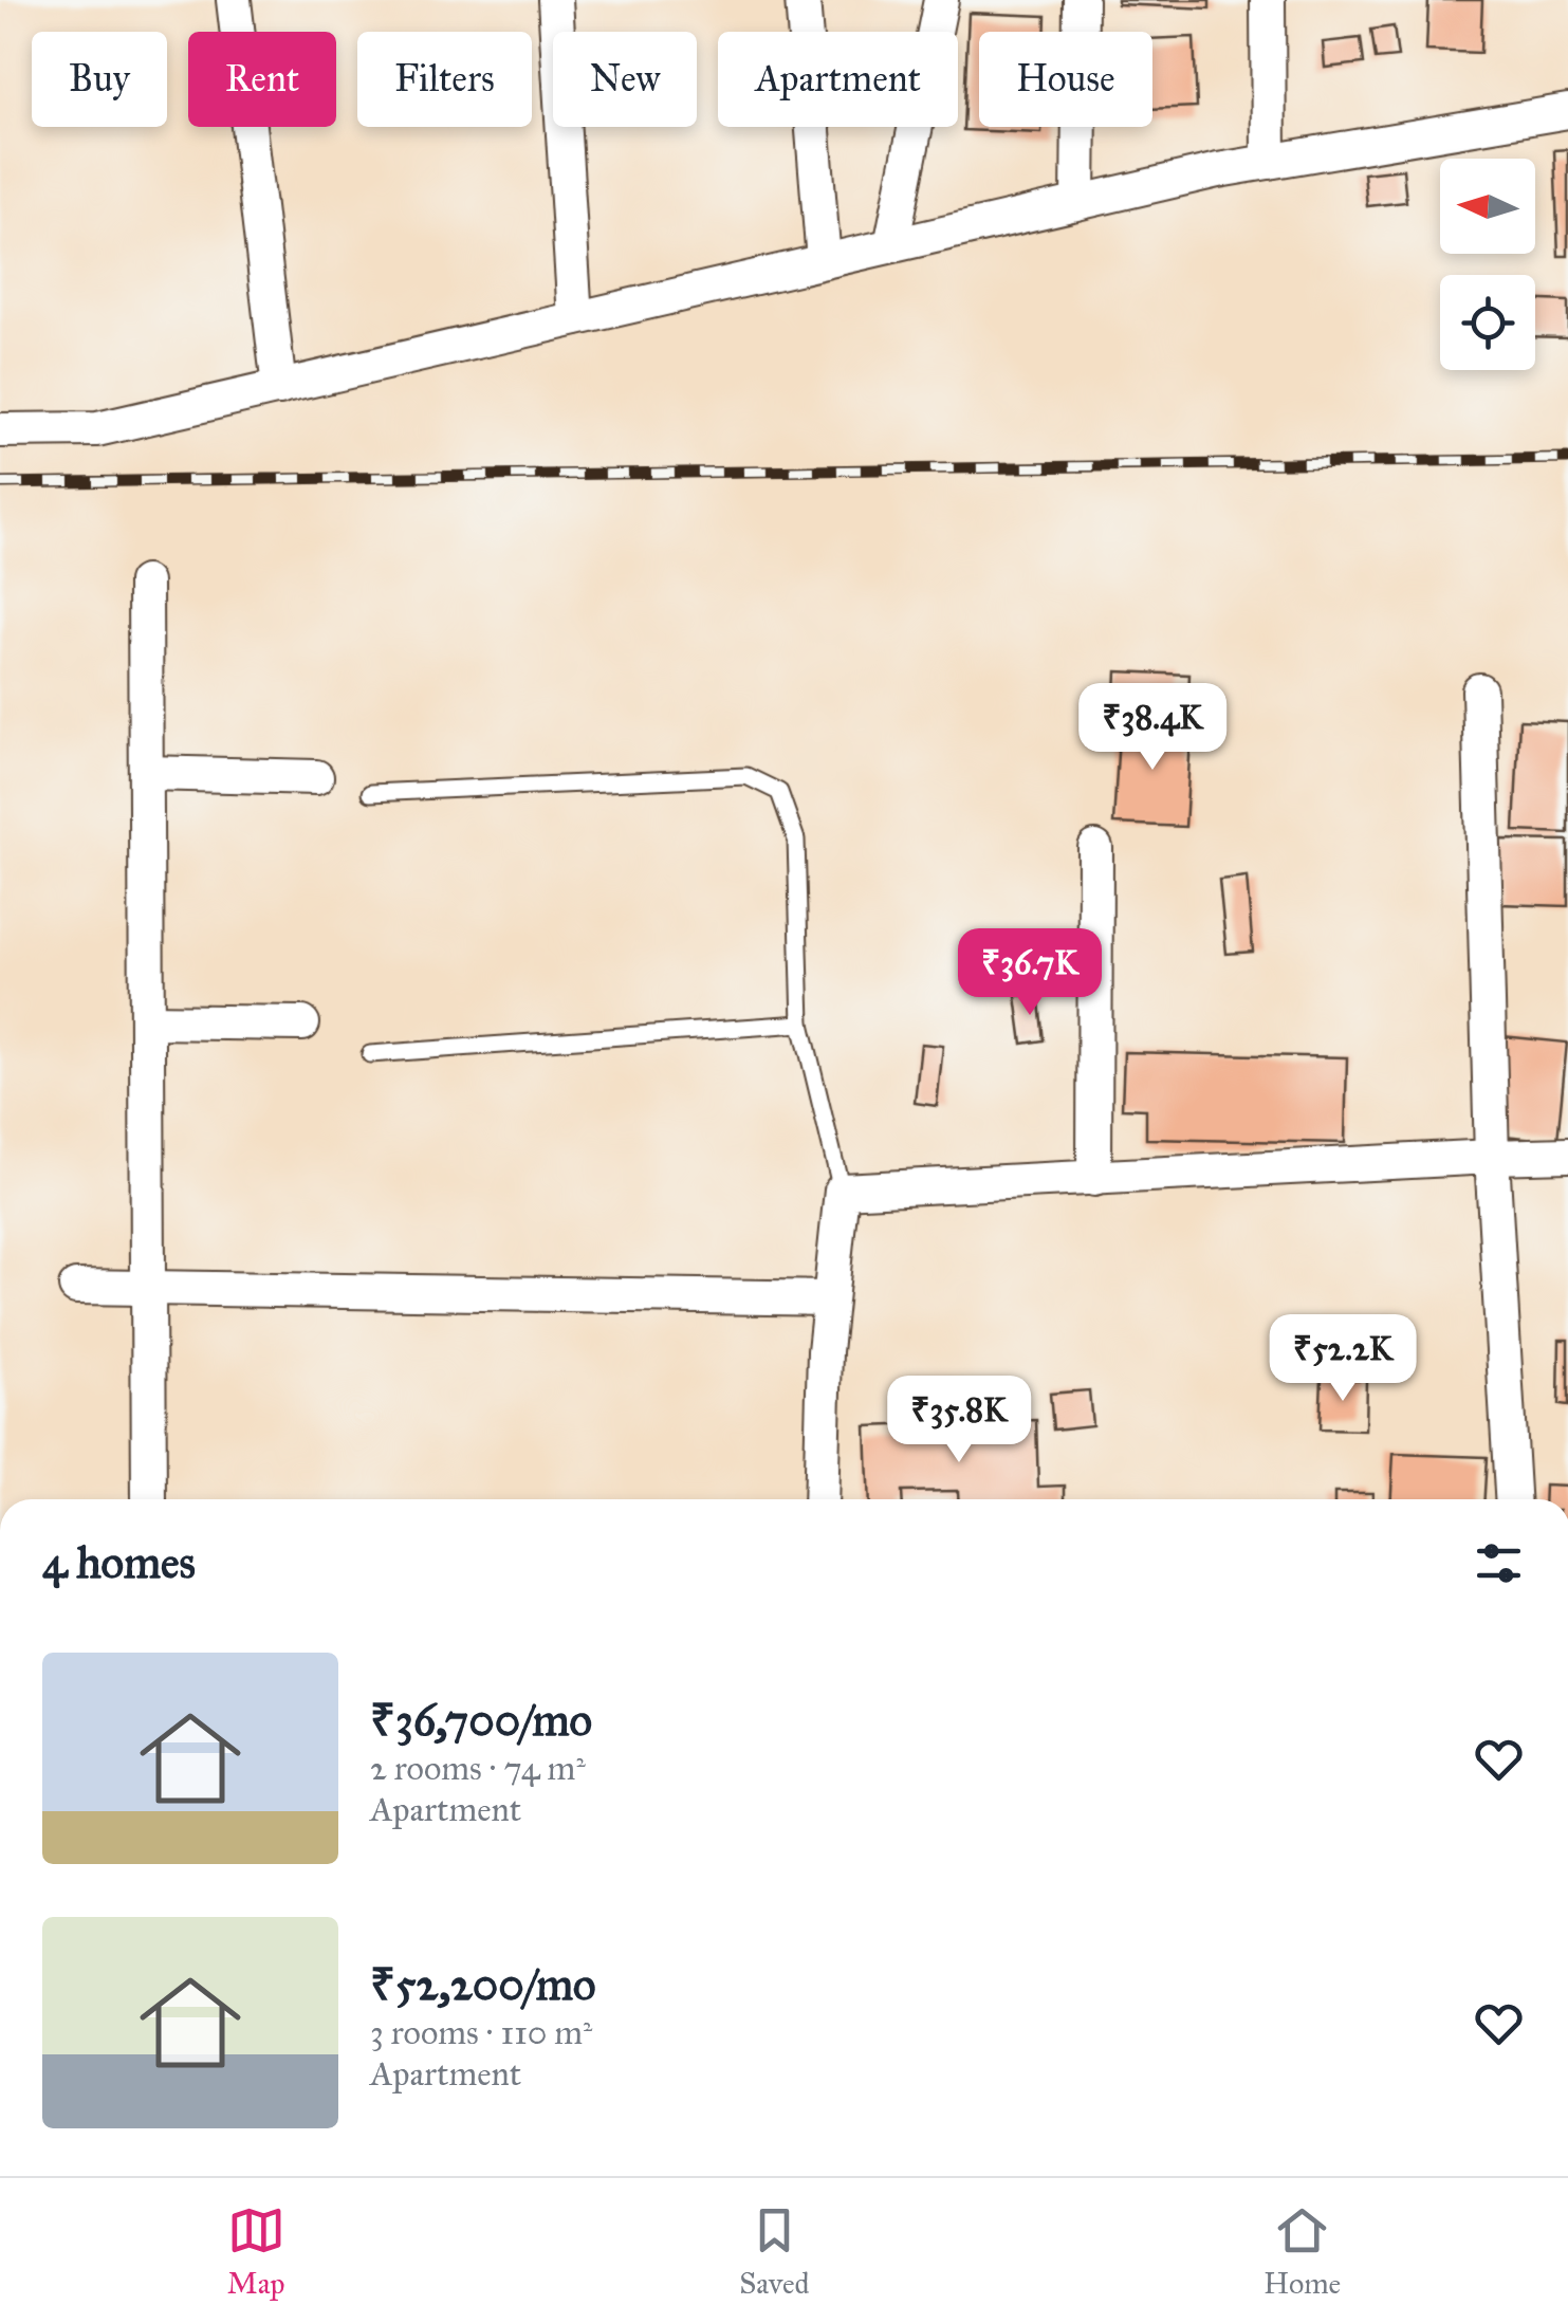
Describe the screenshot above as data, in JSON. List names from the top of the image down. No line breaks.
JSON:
{"north":"left","page":{"chip":["Buy","Rent","Filters","New","Apartment","House"],"price":["₹38.4K","₹36.7K","₹52.2K","₹35.8K"],"heading":"4 homes","list":[{"name":"₹36,700/mo","note":"2 rooms · 74 m² · Apartment"},{"name":"₹52,200/mo","note":"3 rooms · 110 m² · Apartment"}],"tabs":["Map","Saved","Home"]}}
